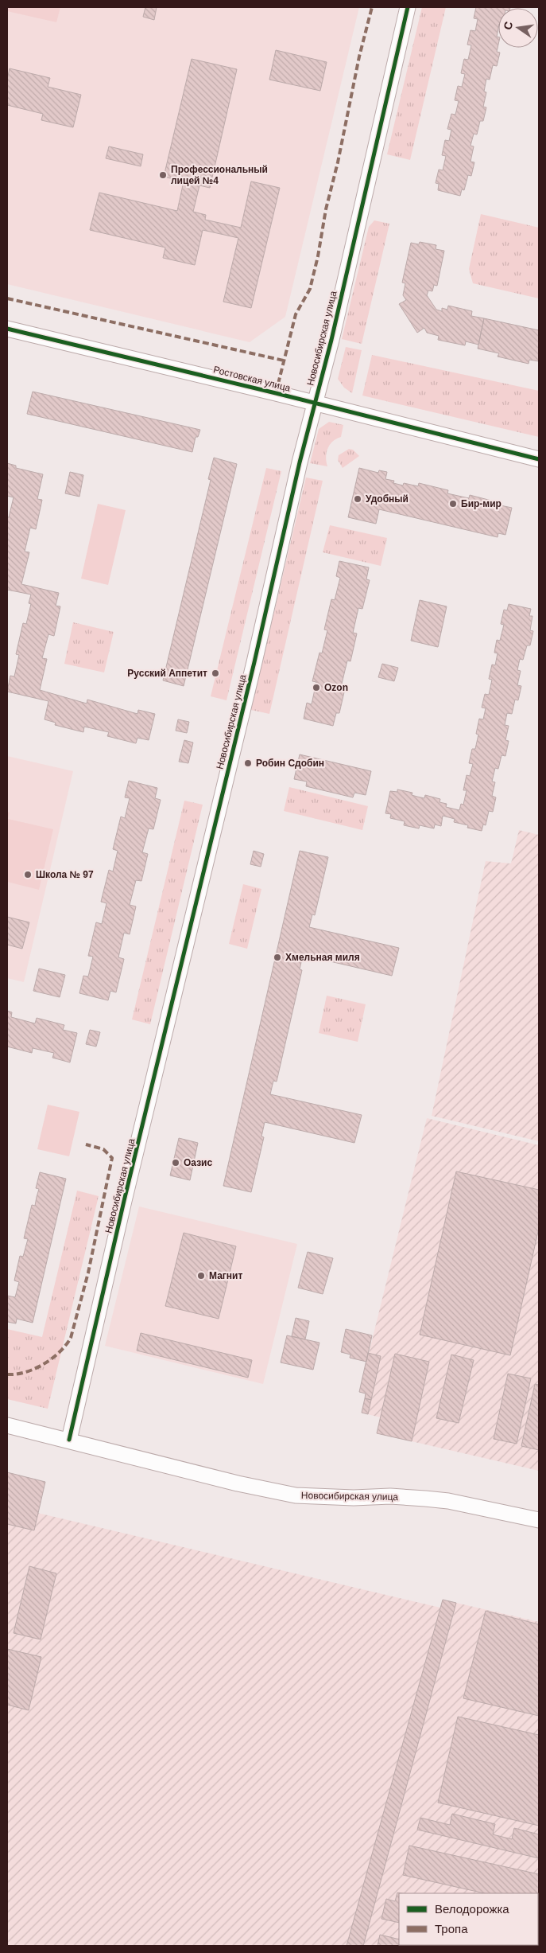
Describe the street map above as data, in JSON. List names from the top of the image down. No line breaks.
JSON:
{"streets":{"street":["Новосибирская улица","Ростовская улица"]},"crossings":[["Новосибирская улица","Ростовская улица"]],"places":["Профессиональный лицей №4","Удобный","Бир-мир","Русский Аппетит","Ozon","Робин Сдобин","Школа № 97","Хмельная миля","Оазис","Магнит"],"legend":["Велодорожка","Тропа"],"north":"left"}
